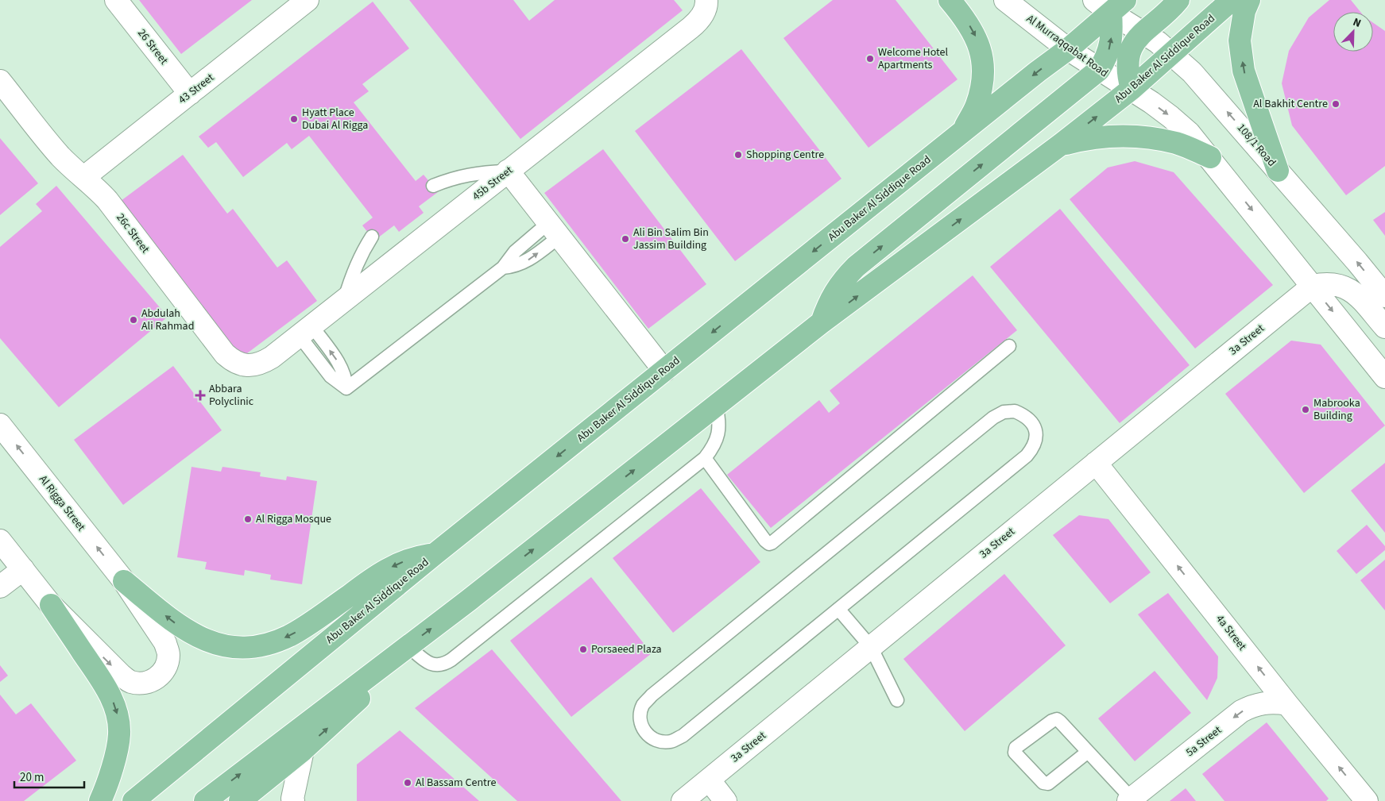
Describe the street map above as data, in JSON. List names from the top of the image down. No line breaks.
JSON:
{"streets":{"main road":["Abu Baker Al Siddique Road"],"street":["Al Murraqqabat Road","26 Street","43 Street","108/1 Road","45b Street","26c Street","3a Street","Al Rigga Street","4a Street","5a Street"]},"crossings":[["Al Murraqqabat Road","Abu Baker Al Siddique Road"],["26 Street","43 Street"],["Abu Baker Al Siddique Road","108/1 Road"],["43 Street","26c Street"],["45b Street","26c Street"],["3a Street","4a Street"],["4a Street","5a Street"]],"one_way":["4a Street","5a Street"],"places":{"other":["Welcome Hotel Apartments","Al Bakhit Centre","Hyatt Place Dubai Al Rigga","Shopping Centre","Ali Bin Salim Bin Jassim Building","Abdulah Ali Rahmad","Mabrooka Building","Al Rigga Mosque","Porsaeed Plaza","Al Bassam Centre"],"health":["Abbara Polyclinic"]},"scale_bar":"20 m","north":"top right"}
